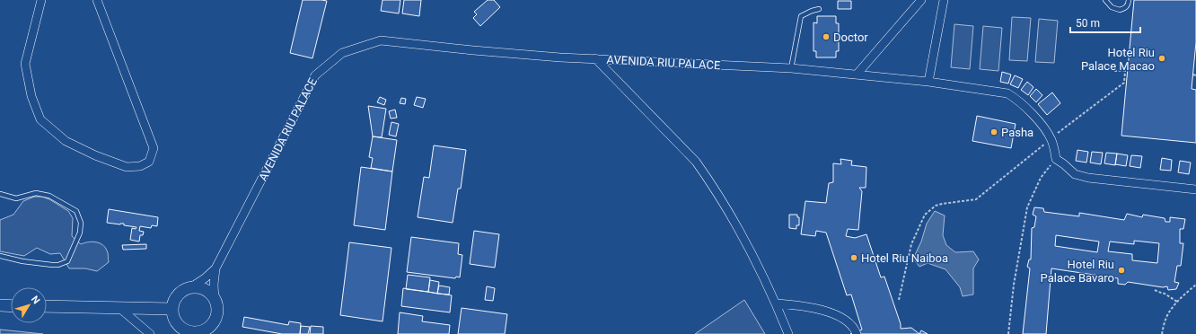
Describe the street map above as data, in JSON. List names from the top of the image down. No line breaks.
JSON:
{"streets":{"street":["AVENIDA RIU PALACE"]},"places":["Doctor","Hotel Riu Palace Macao","Pasha","Hotel Riu Naiboa","Hotel Riu Palace Bavaro"],"scale_bar":"50 m","north":"top right"}
